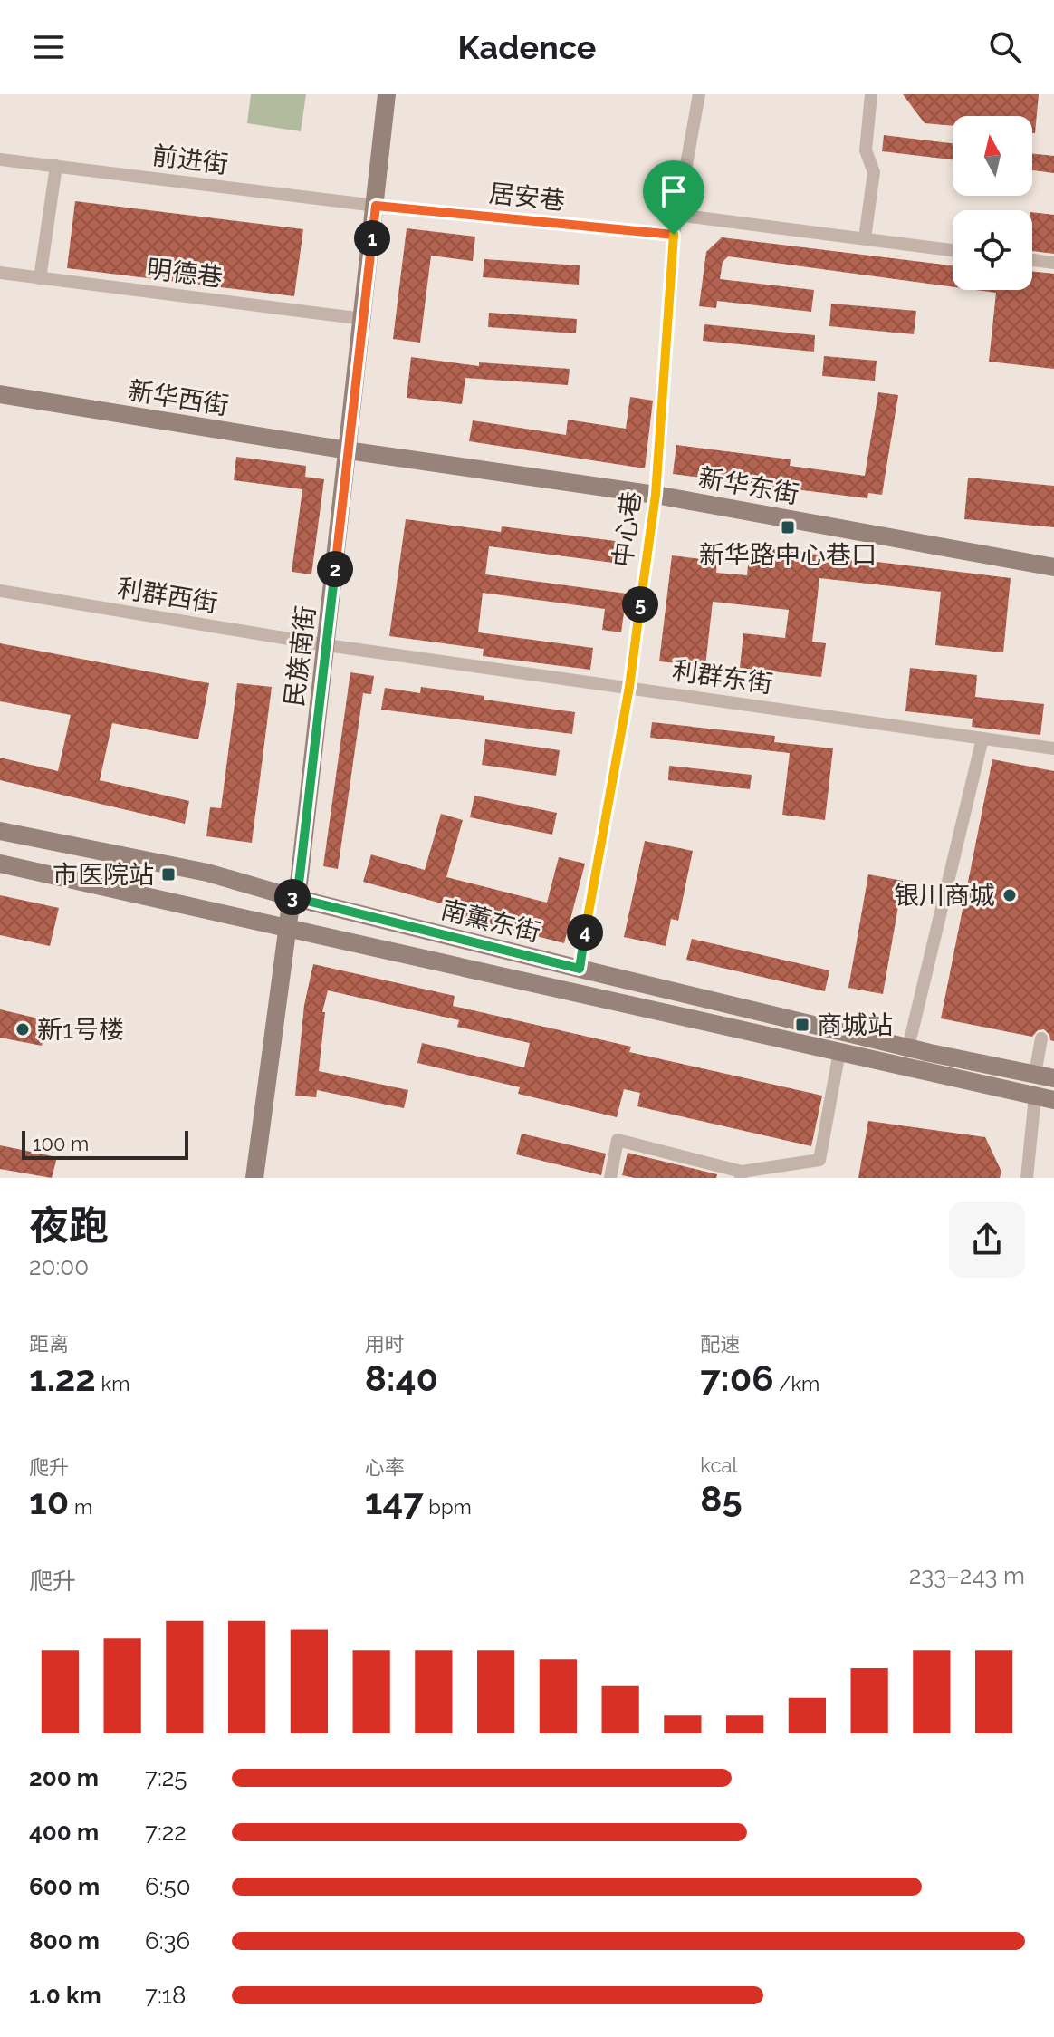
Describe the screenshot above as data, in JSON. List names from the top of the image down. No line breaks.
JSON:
{"streets":{"main road":["新华西街","新华东街","民族南街","南薰东街"],"street":["前进街","居安巷","明德巷","中心巷","利群西街","利群东街"]},"crossings":[["前进街","居安巷"],["前进街","民族南街"],["居安巷","中心巷"],["居安巷","民族南街"],["明德巷","民族南街"],["新华西街","新华东街"],["新华西街","民族南街"],["新华东街","中心巷"],["新华东街","民族南街"],["中心巷","利群东街"],["中心巷","南薰东街"],["利群西街","民族南街"],["利群西街","利群东街"],["民族南街","利群东街"],["民族南街","南薰东街"]],"places":{"transit":["新华路中心巷口","市医院站","商城站"],"other":["银川商城","新1号楼"]},"scale_bar":"100 m","north":"top","page":{"header":"Kadence","pins":["1","2","5","3","4"],"scale":"100 m","heading":["夜跑","20:00"],"stats":[["距离","1.22 km"],["用时","8:40"],["配速","7:06 /km"],["爬升","10 m"],["心率","147 bpm"],["kcal","85"]],"chart":["爬升","233–243 m"],"list":[{"name":"200 m","note":"7:25"},{"name":"400 m","note":"7:22"},{"name":"600 m","note":"6:50"},{"name":"800 m","note":"6:36"},{"name":"1.0 km","note":"7:18"}]}}
